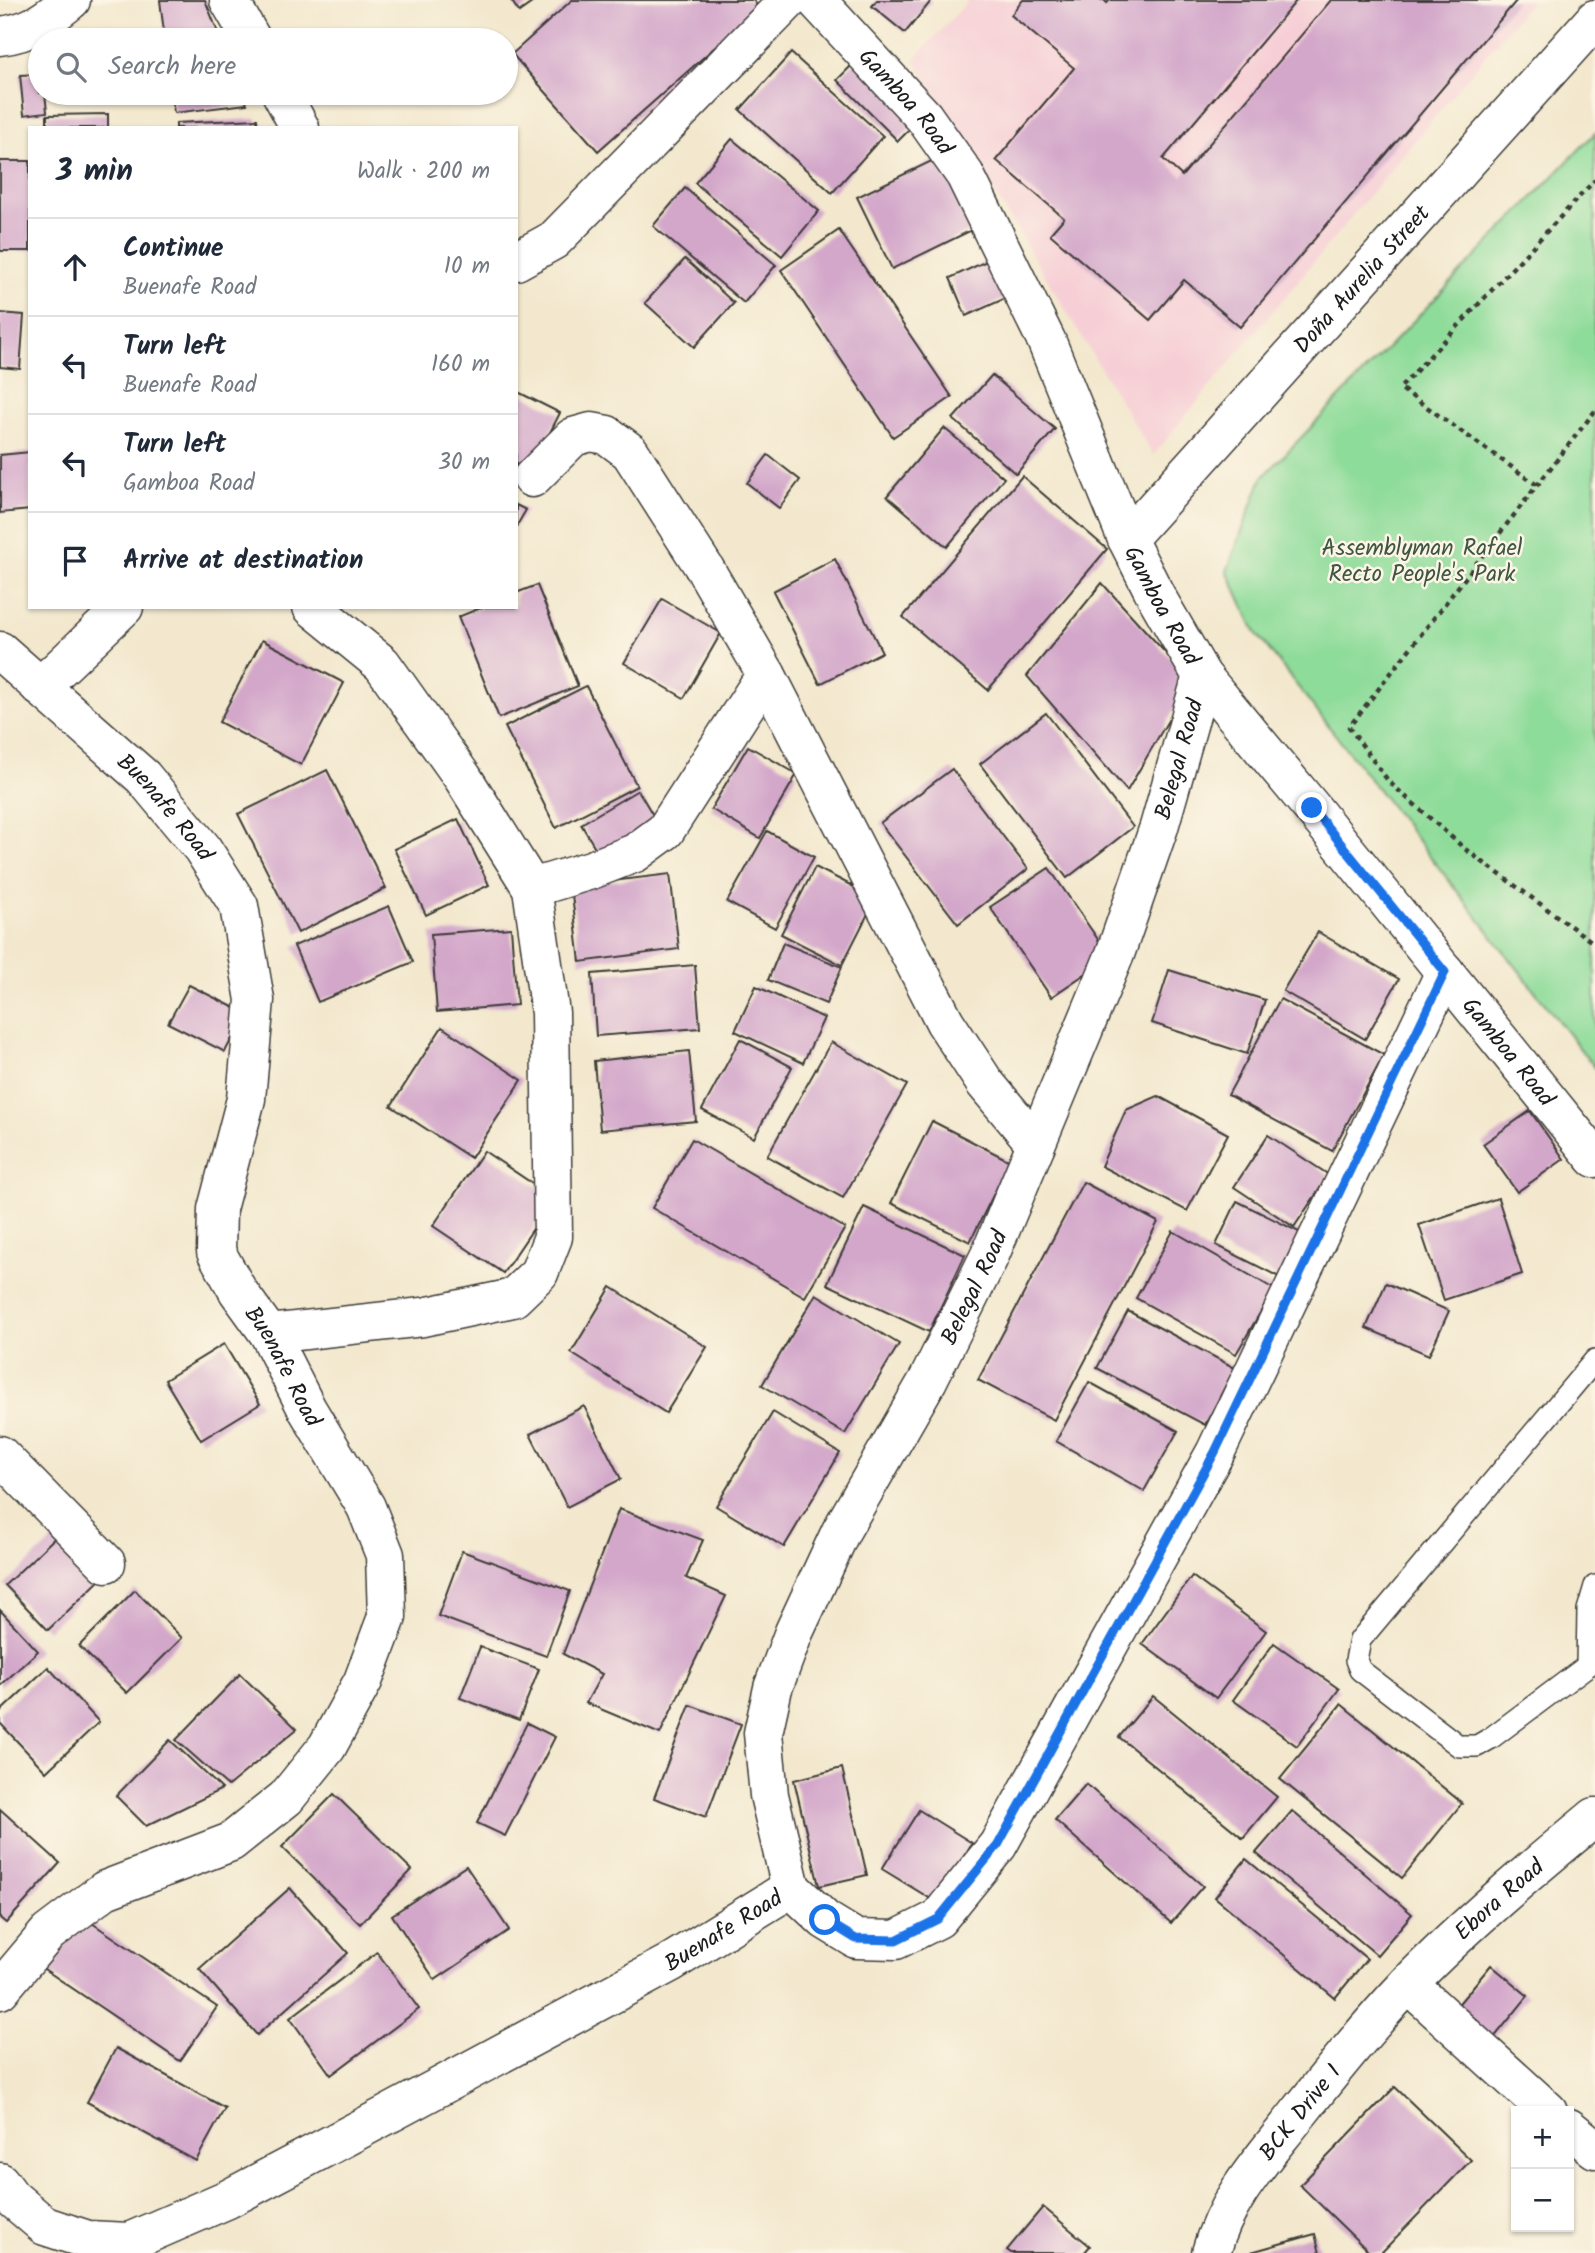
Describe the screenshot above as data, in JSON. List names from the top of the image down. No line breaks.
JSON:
{"streets":{"street":["Gamboa Road","Doña Aurelia Street","Belegal Road","Buenafe Road","Ebora Road","BCK Drive I"]},"crossings":[["Gamboa Road","Doña Aurelia Street"],["Gamboa Road","Belegal Road"],["Gamboa Road","Buenafe Road"],["Belegal Road","Buenafe Road"],["Ebora Road","BCK Drive I"]],"parks":["Assemblyman Rafael Recto People's Park"],"page":{"search":"Search here","heading":["3 min","Walk · 200 m"],"list":[["Continue","Buenafe Road","10 m"],["Turn left","Buenafe Road","160 m"],["Turn left","Gamboa Road","30 m"],"Arrive at destination"],"map_buttons":["+","−"]}}
